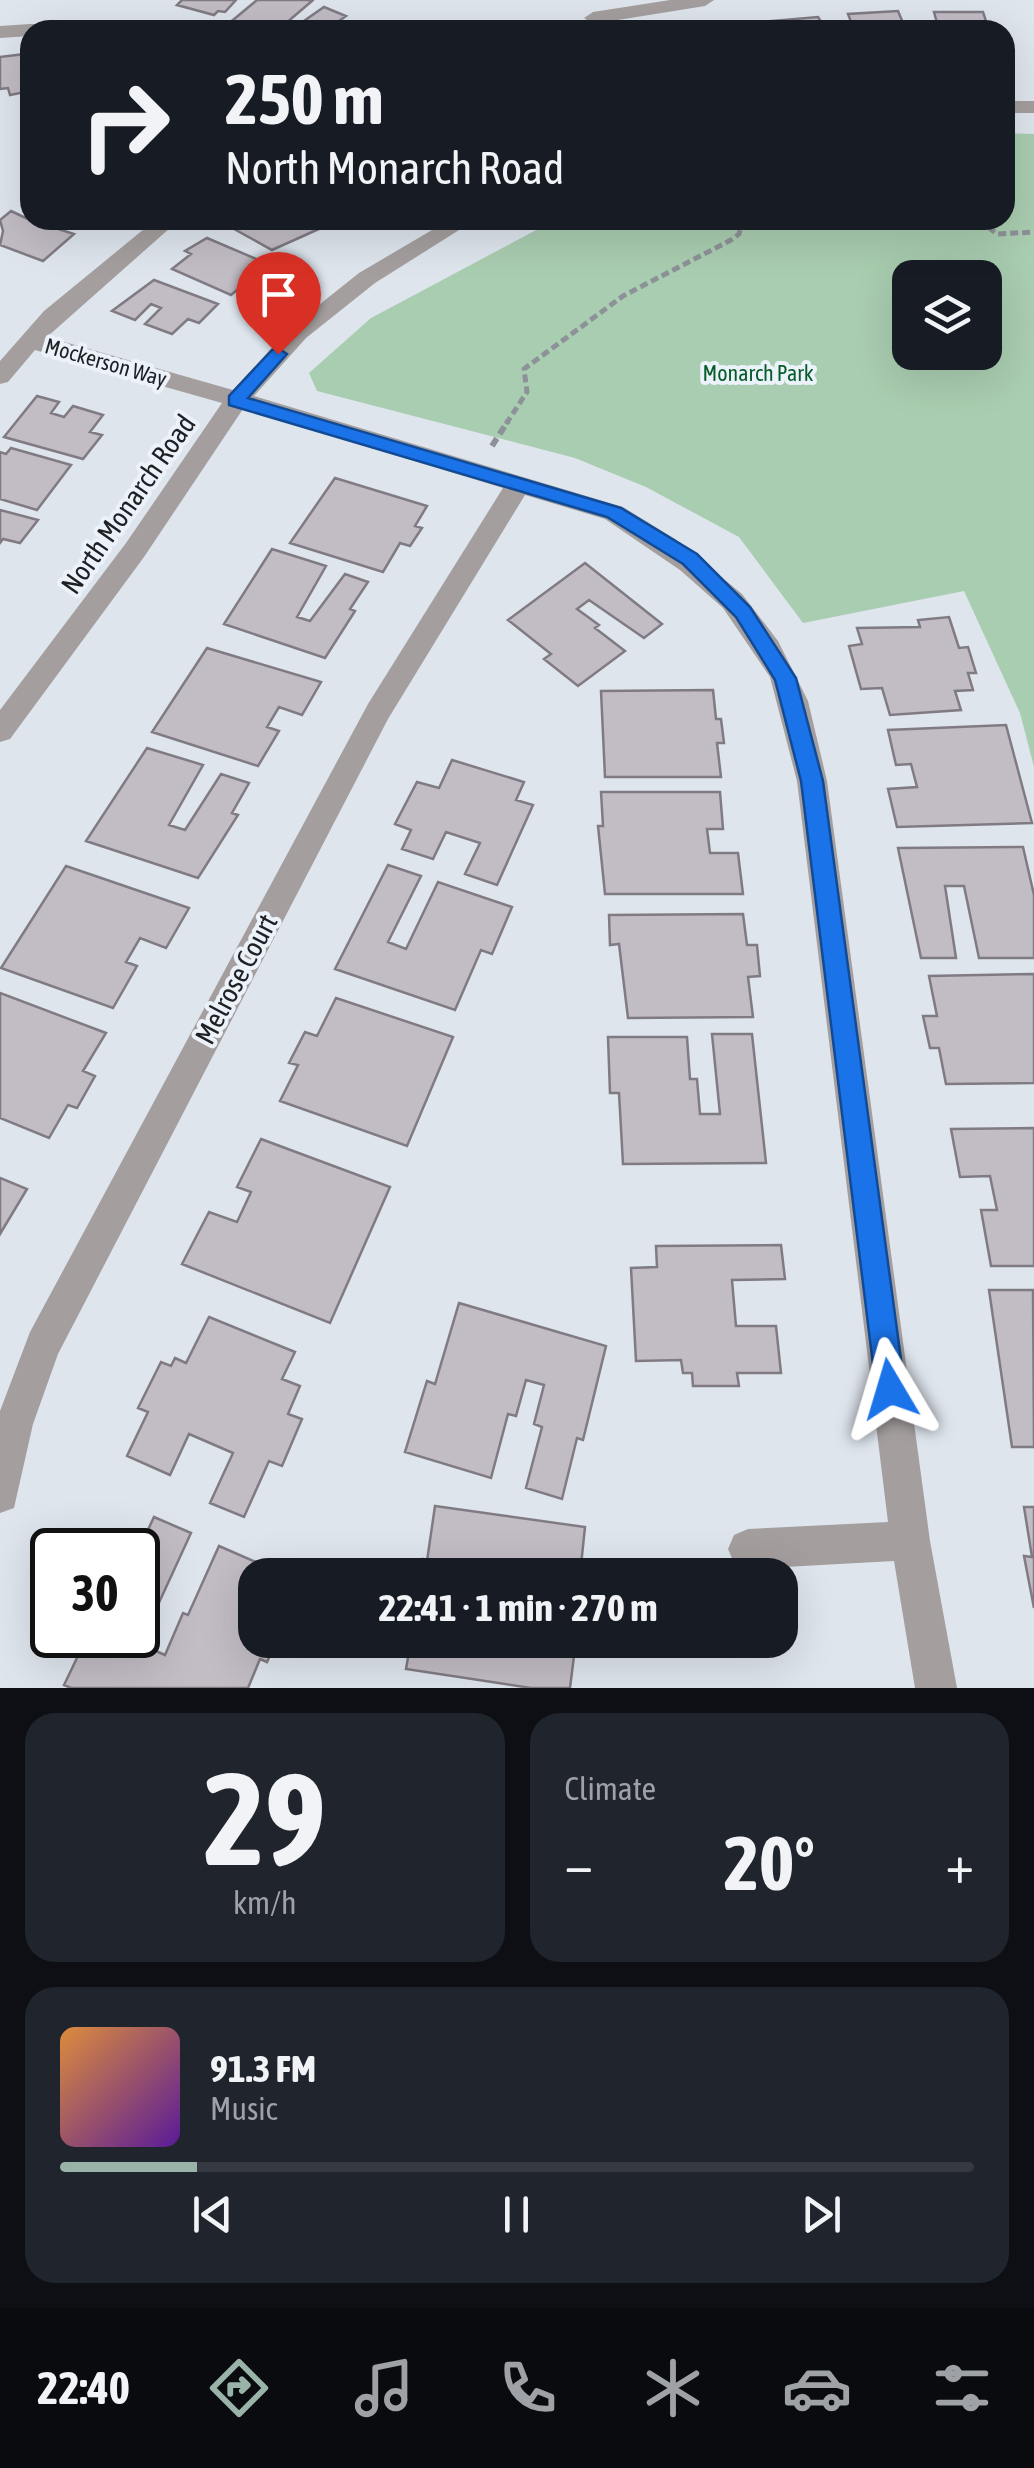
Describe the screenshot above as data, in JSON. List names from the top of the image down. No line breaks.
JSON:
{"streets":{"street":["Mockerson Way","North Monarch Road","Melrose Court"]},"crossings":[["Mockerson Way","North Monarch Road"],["Mockerson Way","Melrose Court"]],"parks":["Monarch Park"],"page":{"turn":["250 m","North Monarch Road"],"limit":"30","trip":"22:41 · 1 min · 270 m","tile":[["29","km/h"],"Climate"],"heat":["−","20°","+"],"song":["91.3 FM","Music"],"tabs":"22:40"}}
